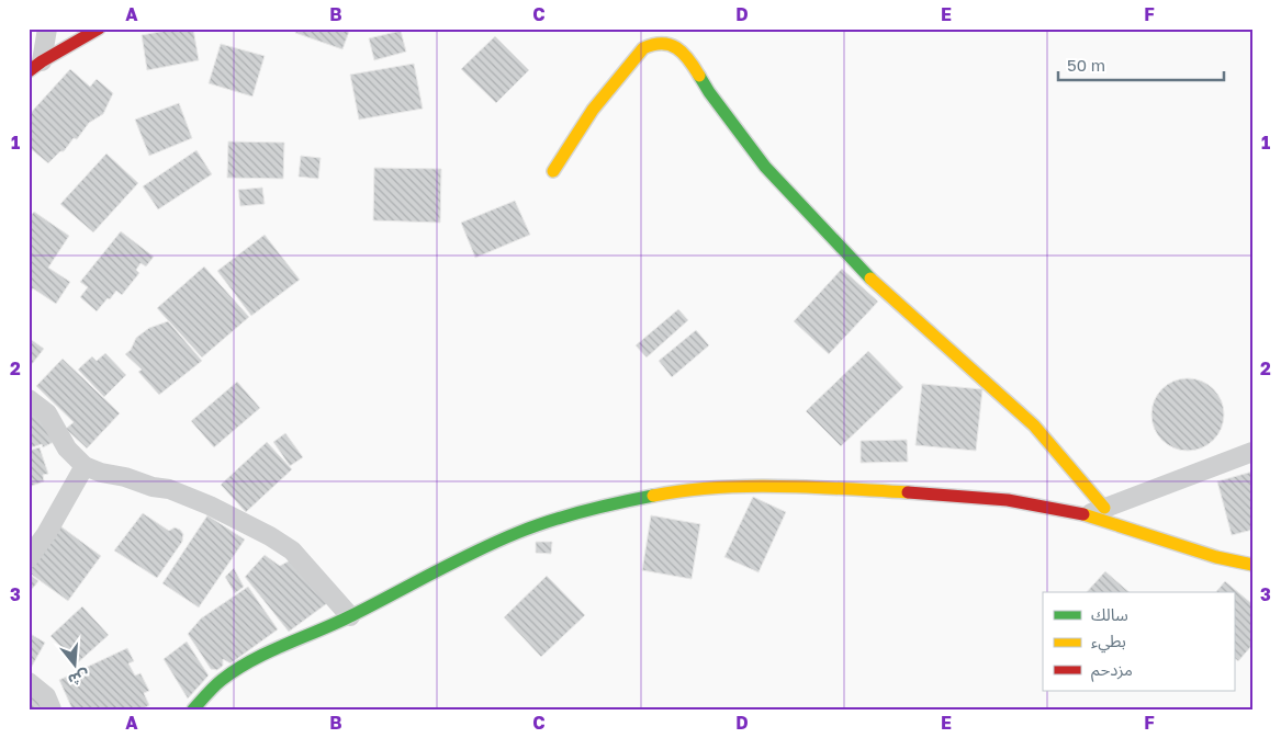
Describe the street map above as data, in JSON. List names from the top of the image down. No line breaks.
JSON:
{"legend":["سالك","بطيء","مزدحم"],"scale_bar":"50 m","north":"bottom","grid":{"columns":["A","B","C","D","E","F"],"rows":["1","2","3"]}}
